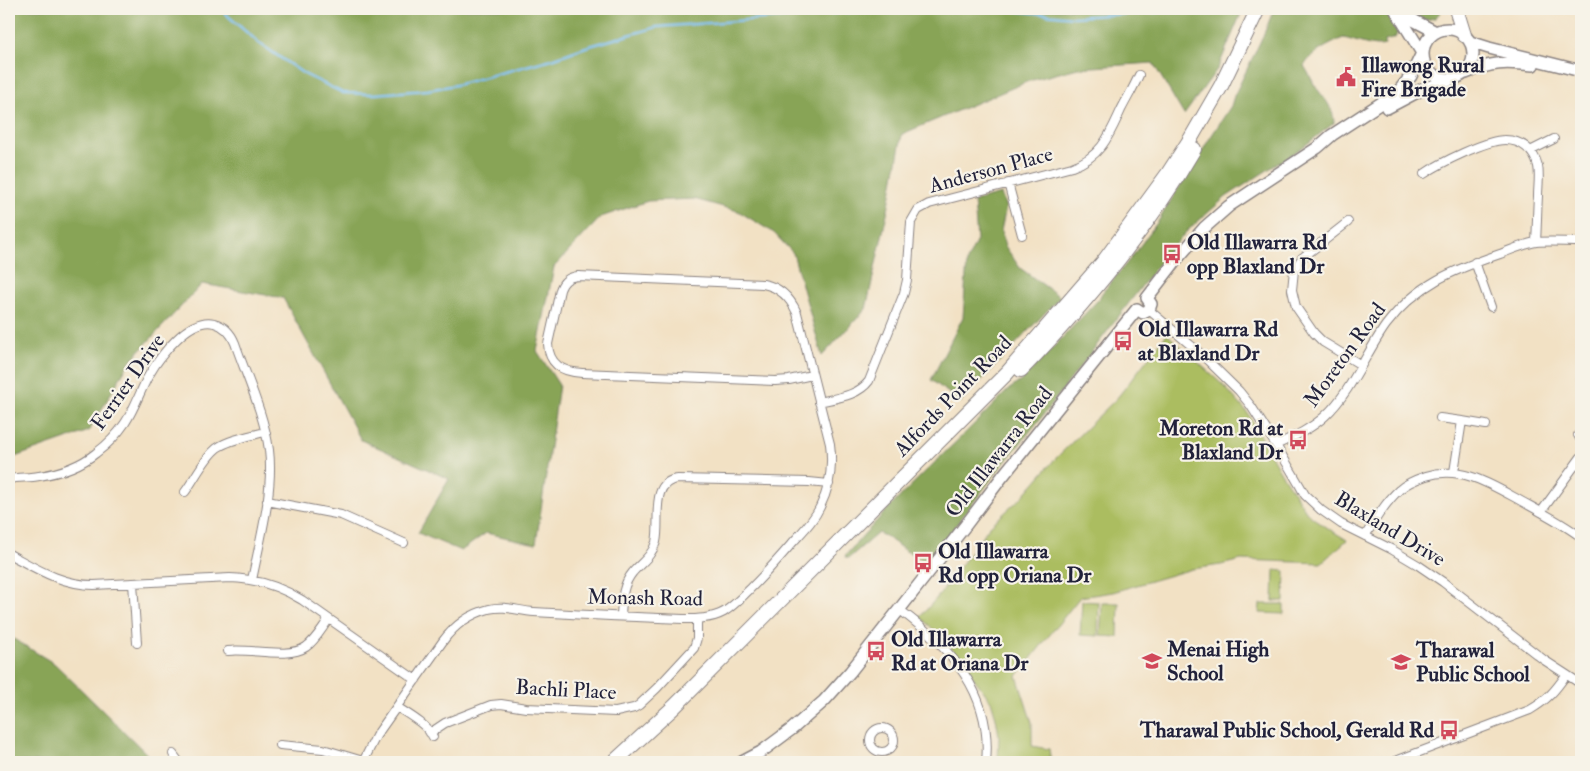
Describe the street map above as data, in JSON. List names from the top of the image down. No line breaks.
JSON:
{"streets":{"highway":["Alfords Point Road"],"street":["Anderson Place","Moreton Road","Ferrier Drive","Old Illawarra Road","Blaxland Drive","Monash Road","Bachli Place"]},"crossings":[["Anderson Place","Monash Road"],["Moreton Road","Blaxland Drive"],["Old Illawarra Road","Blaxland Drive"],["Monash Road","Bachli Place"]],"places":{"public building":["Illawong Rural Fire Brigade"],"bus stop":["Old Illawarra Rd opp Blaxland Dr","Old Illawarra Rd at Blaxland Dr","Moreton Rd at Blaxland Dr","Old Illawarra Rd opp Oriana Dr","Old Illawarra Rd at Oriana Dr","Tharawal Public School, Gerald Rd"],"school or university":["Menai High School","Tharawal Public School"]}}
